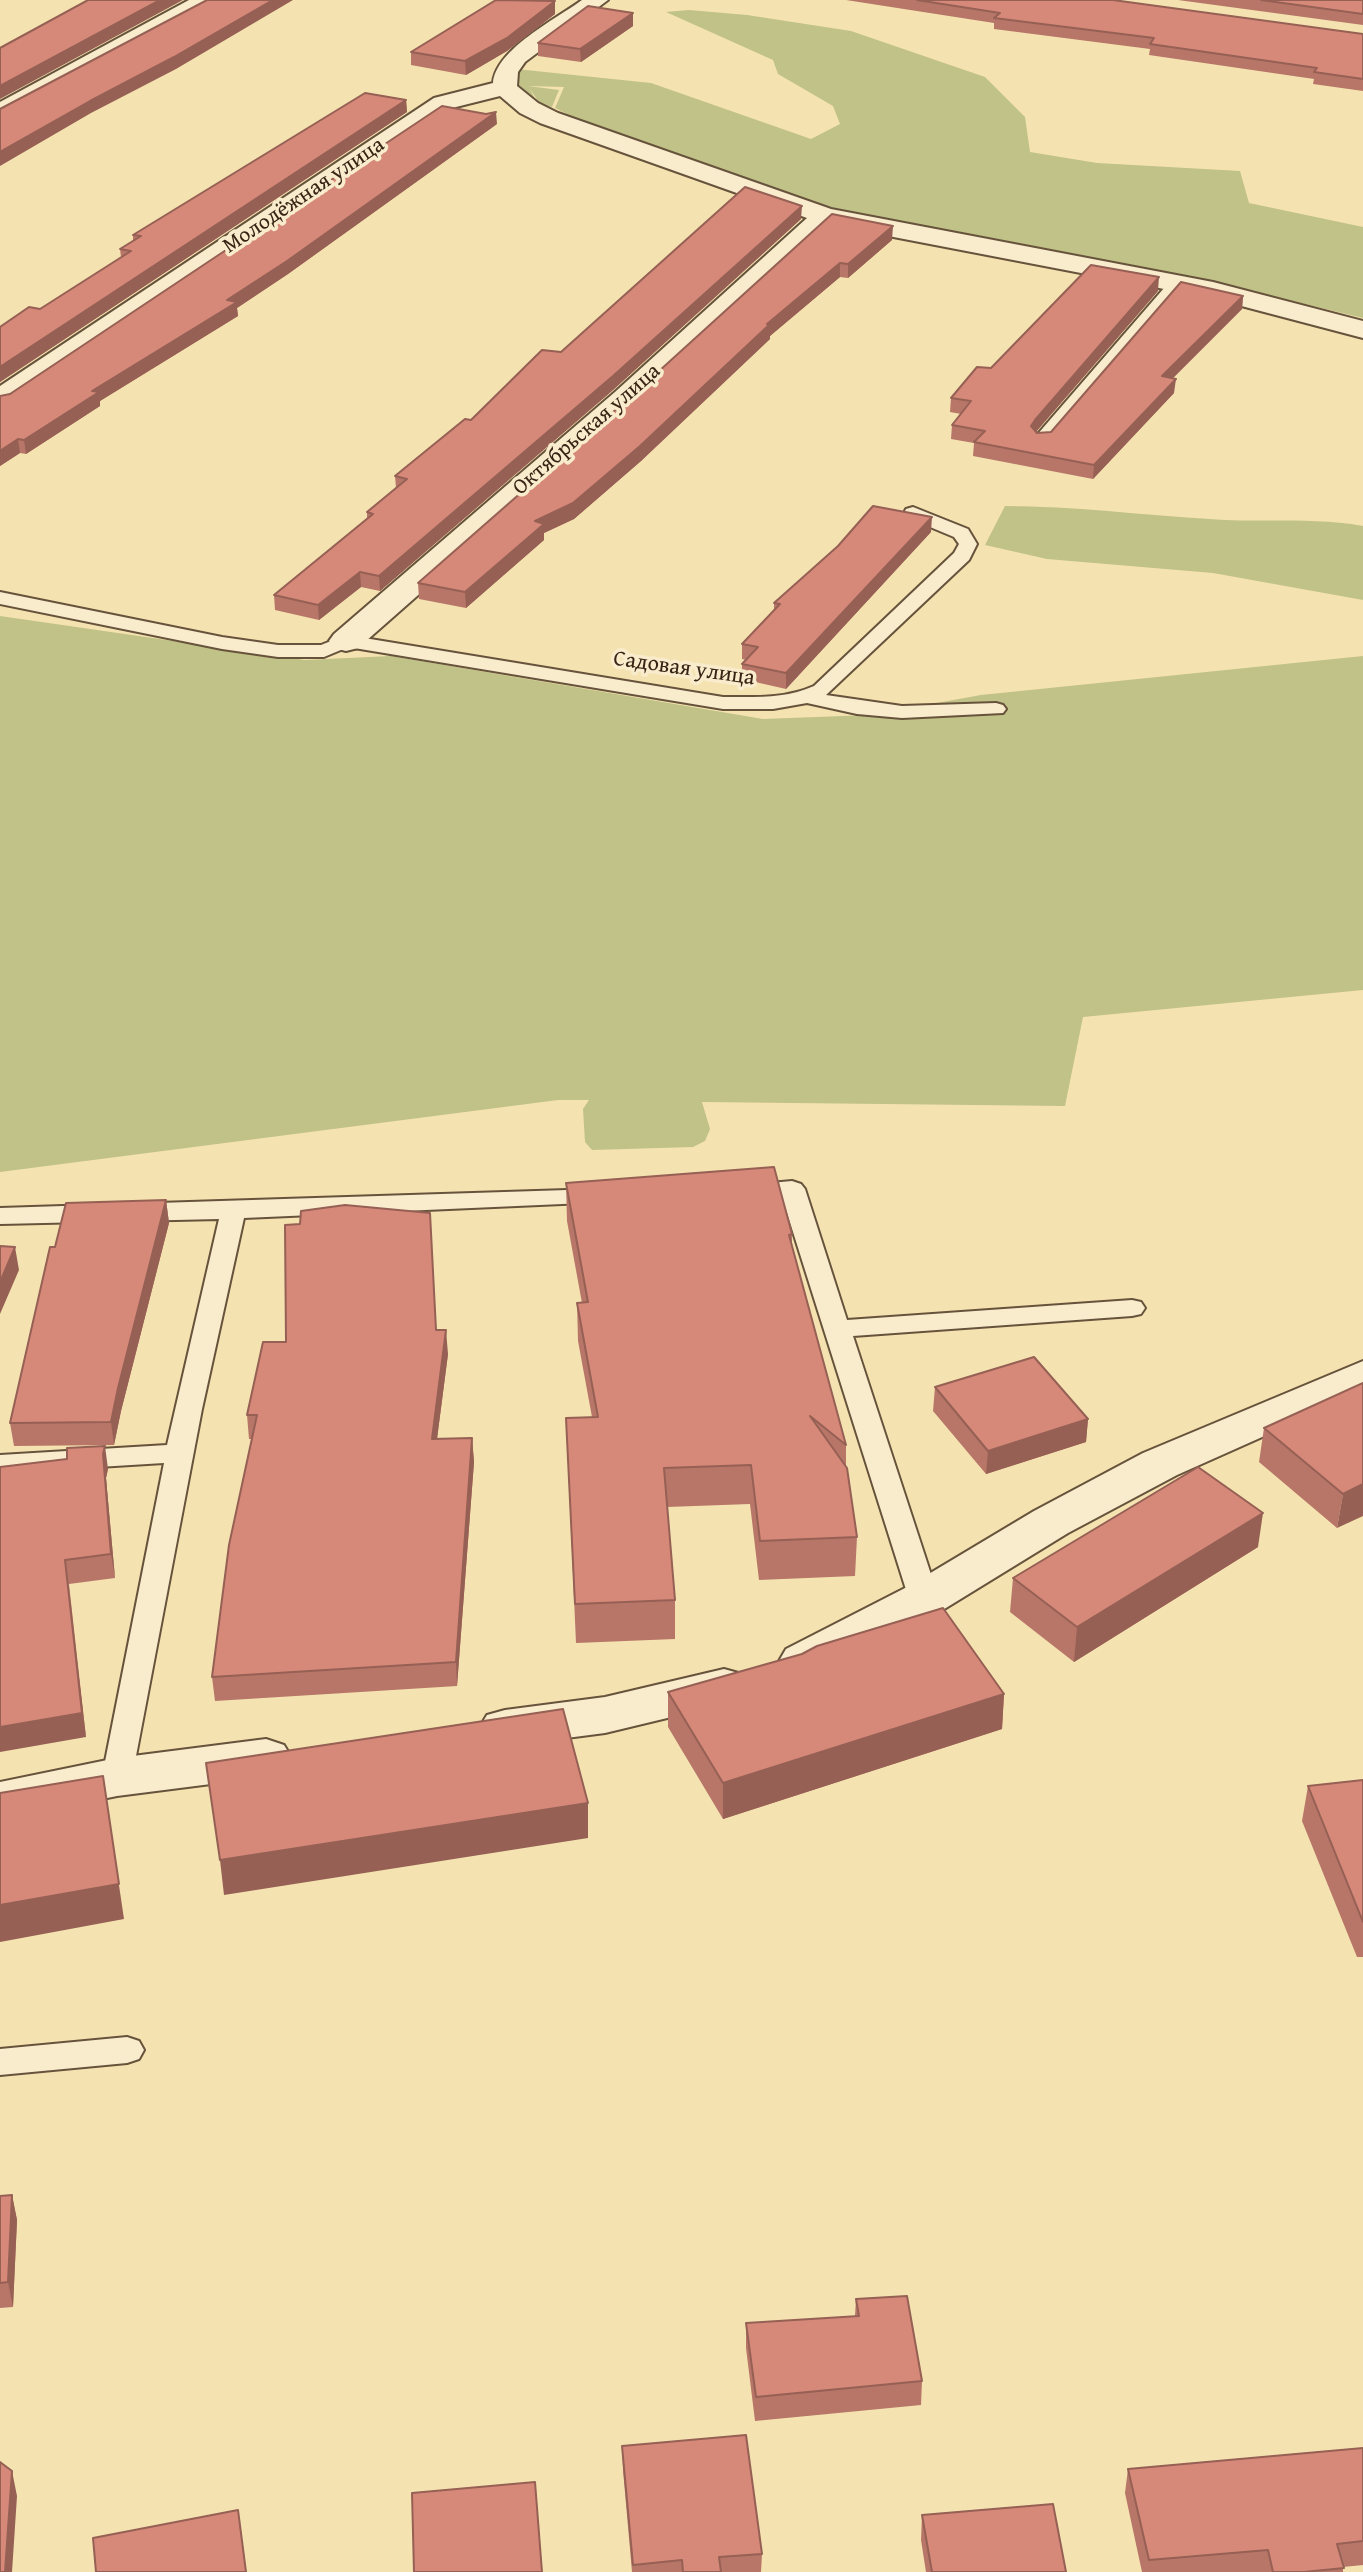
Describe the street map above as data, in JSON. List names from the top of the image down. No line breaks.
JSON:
{"streets":{"street":["Молодёжная улица","Октябрьская улица"],"lane":["Садовая улица"]},"crossings":[["Октябрьская улица","Садовая улица"]]}
